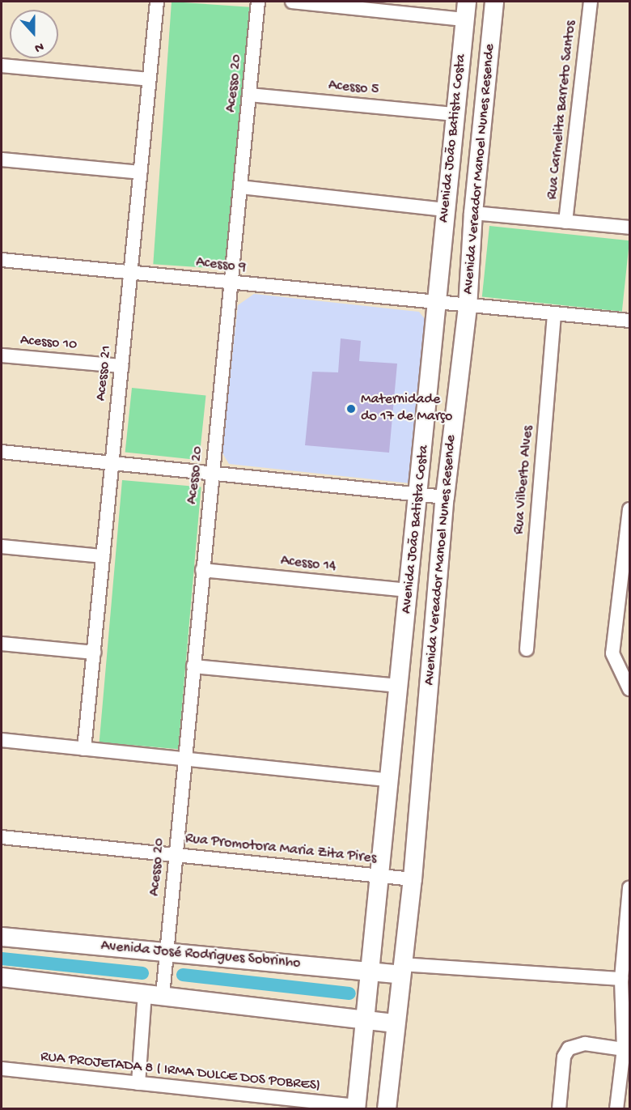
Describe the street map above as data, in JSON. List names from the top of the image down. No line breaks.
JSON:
{"streets":{"street":["Acesso 20","Acesso 5","Rua Carmelita Barreto Santos","Avenida João Batista Costa","Avenida Vereador Manoel Nunes Resende","Acesso 9","Acesso 10","Acesso 21","Rua Vilberto Alves","Acesso 14","Rua Promotora Maria Zita Pires","Avenida José Rodrigues Sobrinho","RUA PROJETADA 8 ( IRMA DULCE DOS POBRES)"]},"crossings":[["Acesso 20","Acesso 5"],["Acesso 20","Acesso 9"],["Acesso 20","Acesso 14"],["Acesso 20","Rua Promotora Maria Zita Pires"],["Acesso 20","Avenida José Rodrigues Sobrinho"],["Acesso 20","RUA PROJETADA 8 ( IRMA DULCE DOS POBRES)"],["Acesso 5","Avenida João Batista Costa"],["Avenida João Batista Costa","Acesso 9"],["Avenida João Batista Costa","Acesso 14"],["Avenida João Batista Costa","Rua Promotora Maria Zita Pires"],["Avenida João Batista Costa","Avenida José Rodrigues Sobrinho"],["Avenida João Batista Costa","RUA PROJETADA 8 ( IRMA DULCE DOS POBRES)"],["Avenida Vereador Manoel Nunes Resende","Acesso 9"],["Avenida Vereador Manoel Nunes Resende","Rua Promotora Maria Zita Pires"],["Avenida Vereador Manoel Nunes Resende","Avenida José Rodrigues Sobrinho"],["Acesso 9","Acesso 21"],["Acesso 9","Rua Vilberto Alves"],["Acesso 10","Acesso 21"]],"places":["Maternidade do 17 de Março"],"north":"bottom"}
